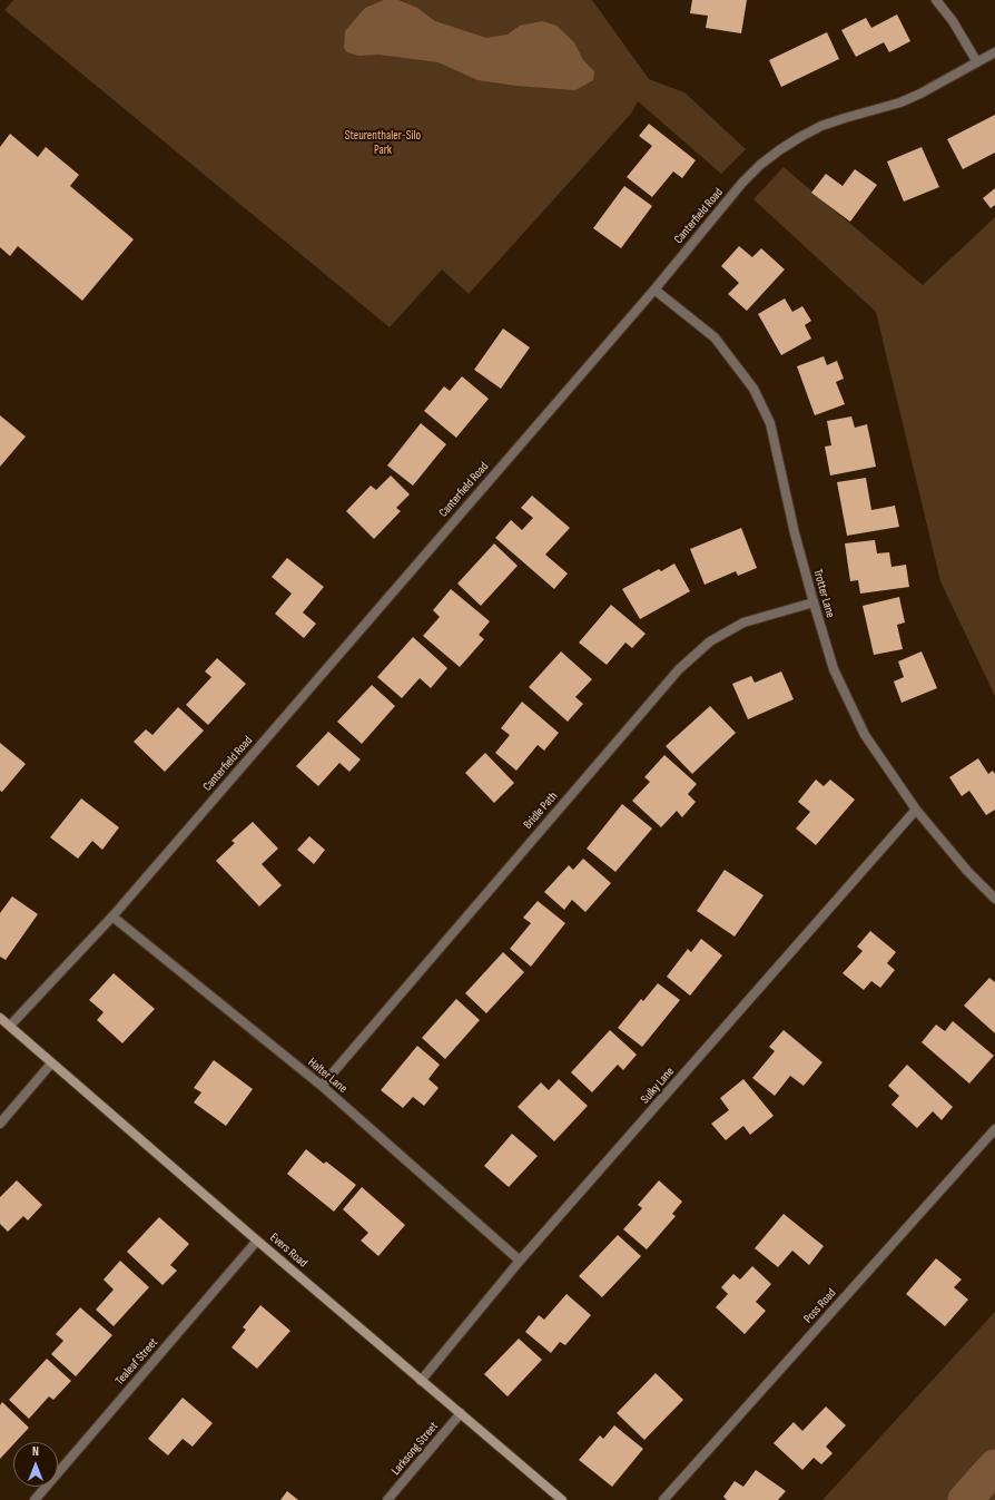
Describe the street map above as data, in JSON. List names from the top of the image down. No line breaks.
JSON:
{"streets":{"main road":["Evers Road"],"street":["Canterfield Road","Trotter Lane","Bridle Path","Halter Lane","Sulky Lane","Poss Road","Tealeaf Street","Larksong Street"]},"crossings":[["Canterfield Road","Trotter Lane"],["Canterfield Road","Halter Lane"],["Canterfield Road","Evers Road"],["Trotter Lane","Bridle Path"],["Trotter Lane","Sulky Lane"],["Bridle Path","Halter Lane"],["Halter Lane","Sulky Lane"],["Sulky Lane","Evers Road"],["Evers Road","Tealeaf Street"],["Evers Road","Larksong Street"]],"parks":["Steurenthaler-Silo Park"],"north":"top"}
